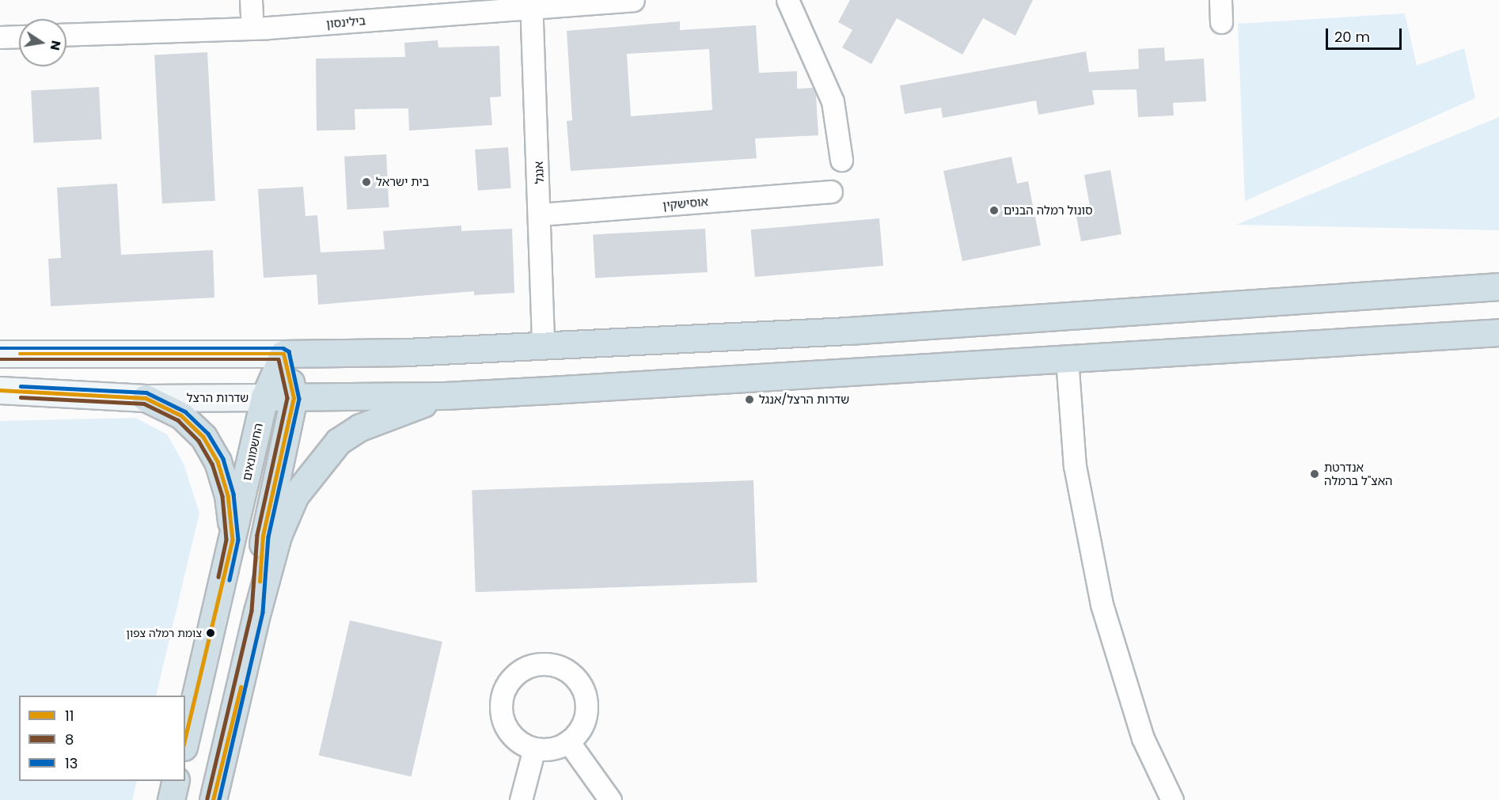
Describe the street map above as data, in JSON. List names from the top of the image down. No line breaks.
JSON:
{"streets":{"highway":["החשמונאים"],"main road":["שדרות הרצל"],"street":["בילינסון","אנגל","אוסישקין"]},"crossings":[["בילינסון","אנגל"],["אנגל","אוסישקין"],["שדרות הרצל","החשמונאים"]],"places":["בית ישראל","סונול רמלה הבנים","שדרות הרצל/אנגל","אנדרטת האצ\"ל ברמלה","צומת רמלה צפון"],"lines":["transit line 13","transit line 11","transit line 8"],"legend":["11","8","13"],"scale_bar":"20 m","north":"right"}
